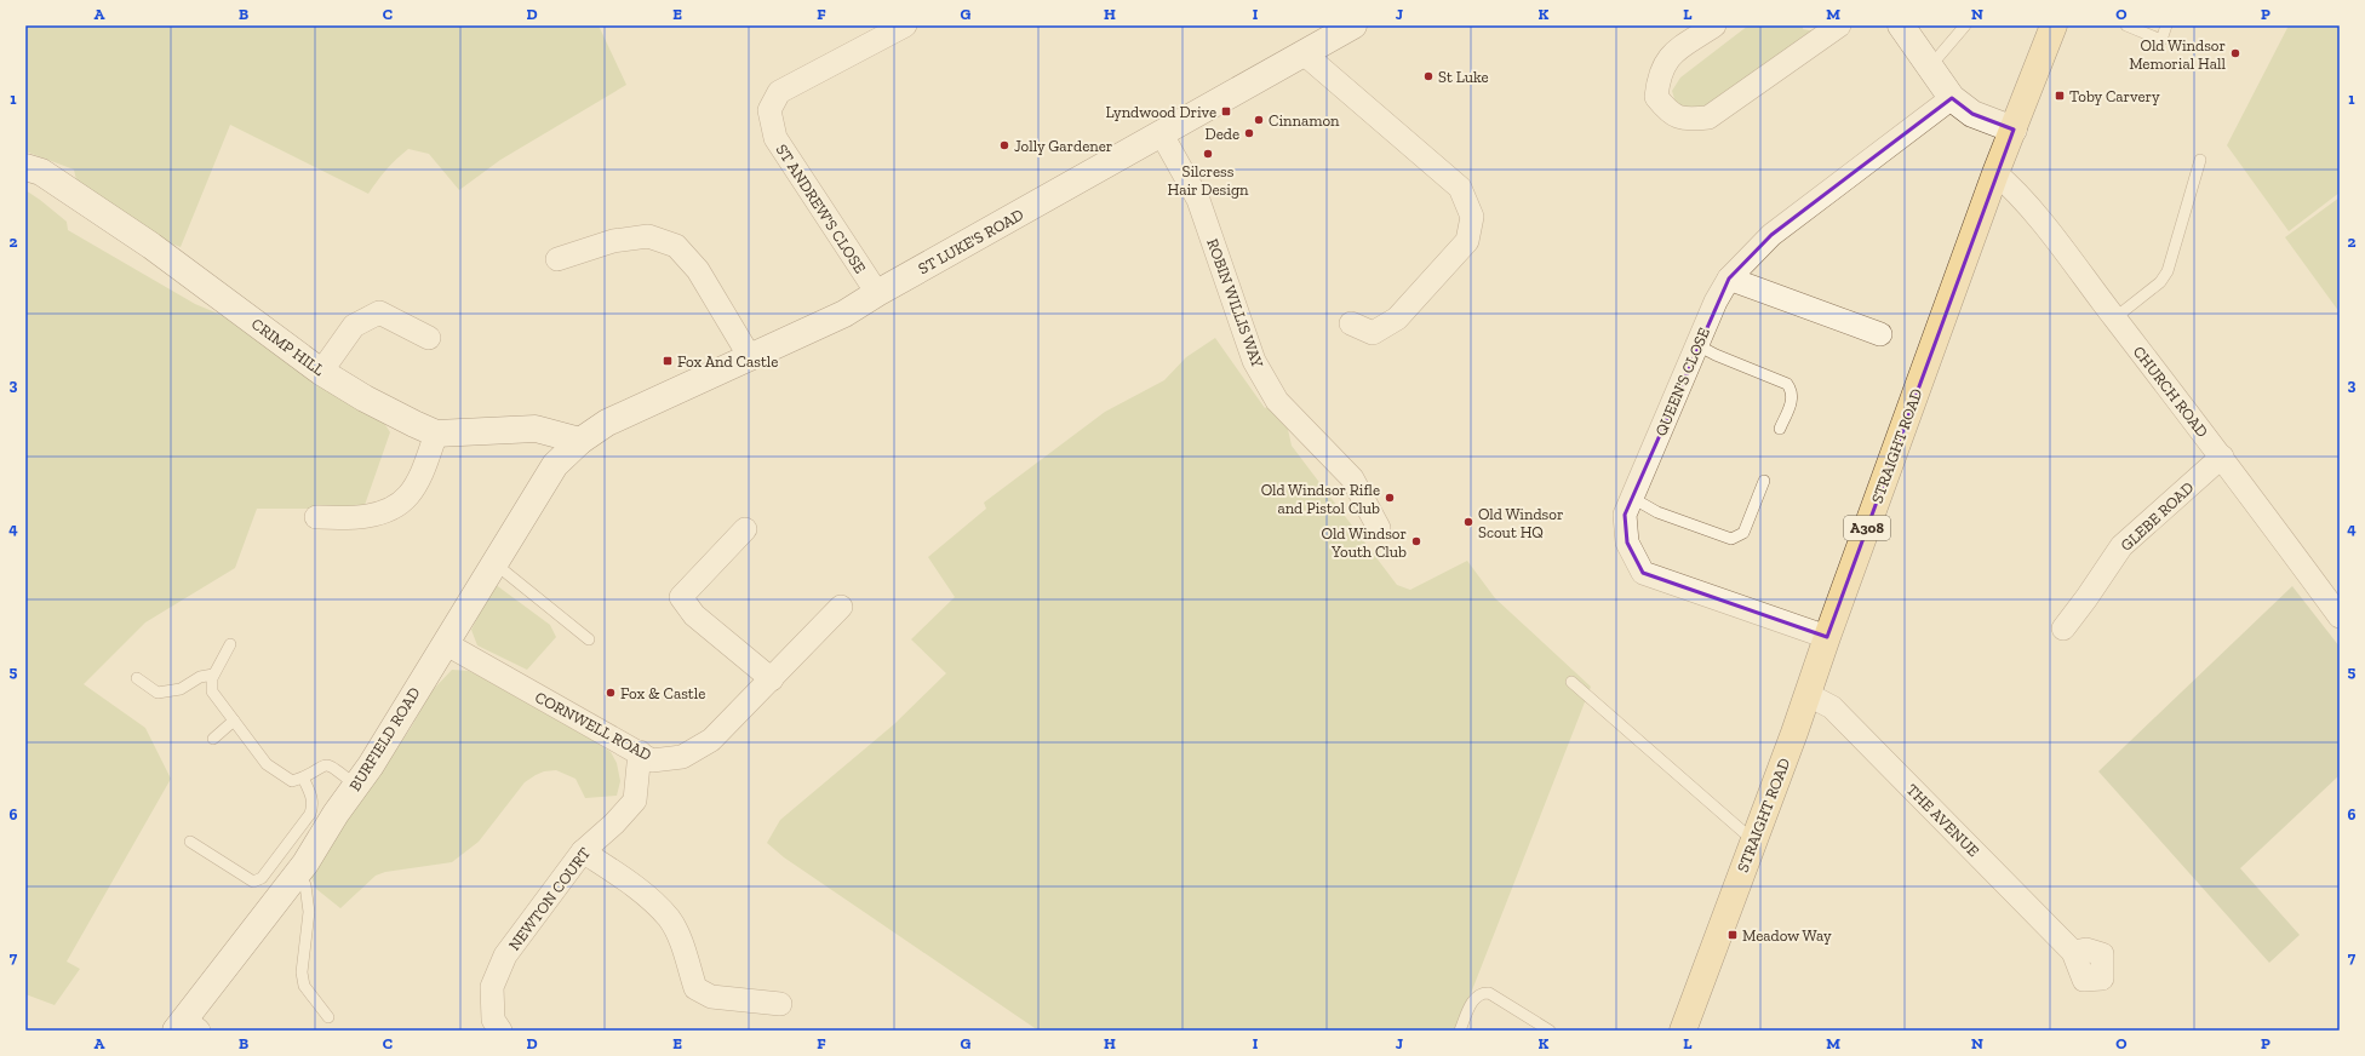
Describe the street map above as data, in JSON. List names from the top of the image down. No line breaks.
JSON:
{"streets":{"main road":["ST LUKE'S ROAD","CRIMP HILL","STRAIGHT ROAD","A308","BURFIELD ROAD"],"street":["ST ANDREW'S CLOSE","ROBIN WILLIS WAY","QUEEN'S CLOSE","CHURCH ROAD","GLEBE ROAD","CORNWELL ROAD","THE AVENUE","NEWTON COURT"]},"crossings":[["ST ANDREW'S CLOSE","ST LUKE'S ROAD"],["ST LUKE'S ROAD","ROBIN WILLIS WAY"],["ST LUKE'S ROAD","CRIMP HILL"],["ST LUKE'S ROAD","BURFIELD ROAD"],["CRIMP HILL","BURFIELD ROAD"],["QUEEN'S CLOSE","STRAIGHT ROAD"],["CHURCH ROAD","STRAIGHT ROAD"],["CHURCH ROAD","GLEBE ROAD"],["STRAIGHT ROAD","THE AVENUE"],["CORNWELL ROAD","BURFIELD ROAD"],["CORNWELL ROAD","NEWTON COURT"]],"places":{"other":["Old Windsor Memorial Hall","St Luke","Cinnamon","Dede","Jolly Gardener","Silcress Hair Design","Old Windsor Rifle and Pistol Club","Old Windsor Scout HQ","Old Windsor Youth Club","Fox & Castle"],"transit":["Toby Carvery","Lyndwood Drive","Fox And Castle","Meadow Way"]},"grid":{"columns":["A","B","C","D","E","F","G","H","I","J","K","L","M","N","O","P"],"rows":["1","2","3","4","5","6","7"]}}
